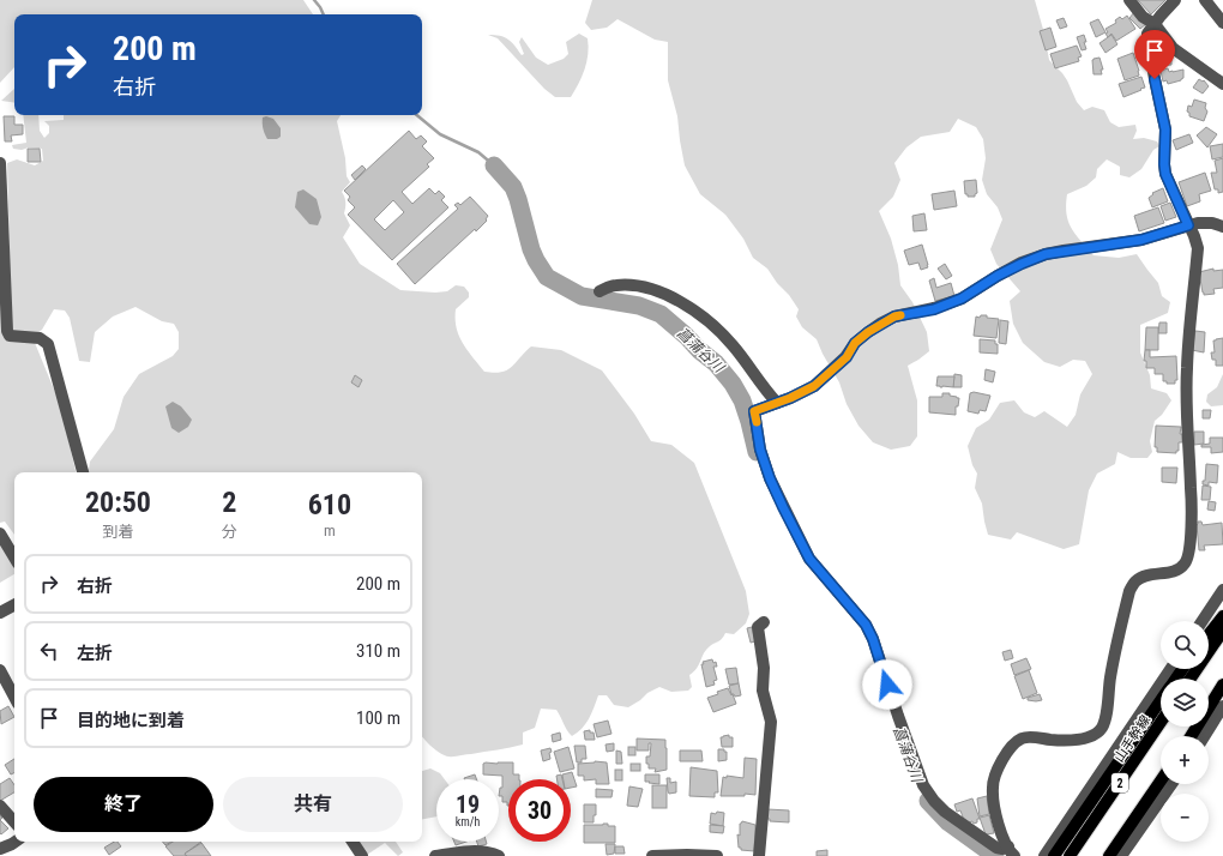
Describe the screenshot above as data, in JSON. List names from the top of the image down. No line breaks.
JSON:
{"streets":{"main road":["山手幹線","2"]},"water":["菖蒲谷川"],"page":{"turn":["200 m","右折"],"eta":["20:50","到着","2","分","610","m"],"list":[{"name":"右折","value":"200 m"},{"name":"左折","value":"310 m"},{"name":"目的地に到着","value":"100 m"}],"map_buttons":["+","−"],"buttons":["終了","共有"],"speed":"19 km/h","limit":"30"}}
